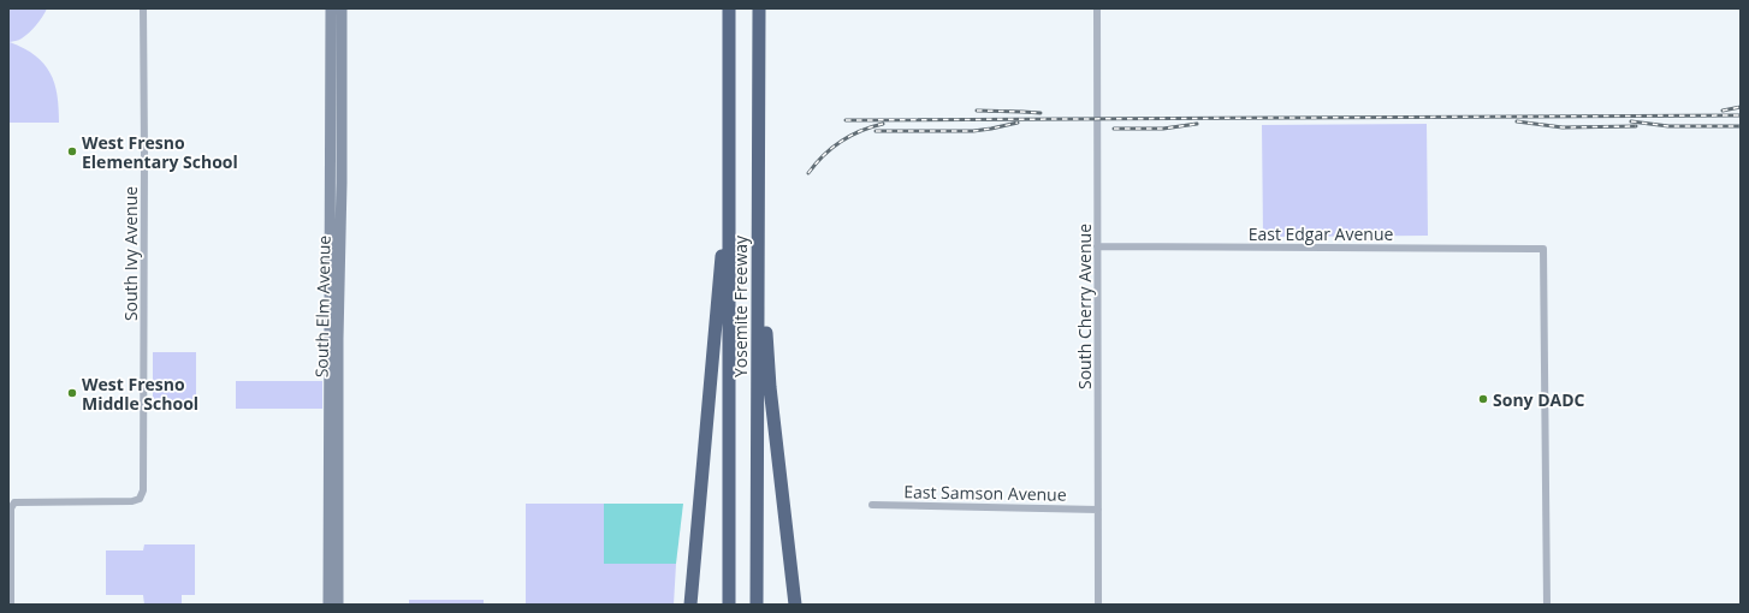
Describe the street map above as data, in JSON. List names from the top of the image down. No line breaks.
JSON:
{"streets":{"highway":["Yosemite Freeway"],"main road":["South Elm Avenue"],"street":["East Edgar Avenue","South Ivy Avenue","South Cherry Avenue","East Samson Avenue"]},"crossings":[["East Edgar Avenue","South Cherry Avenue"],["South Cherry Avenue","East Samson Avenue"]],"places":["West Fresno Elementary School","West Fresno Middle School","Sony DADC"]}
